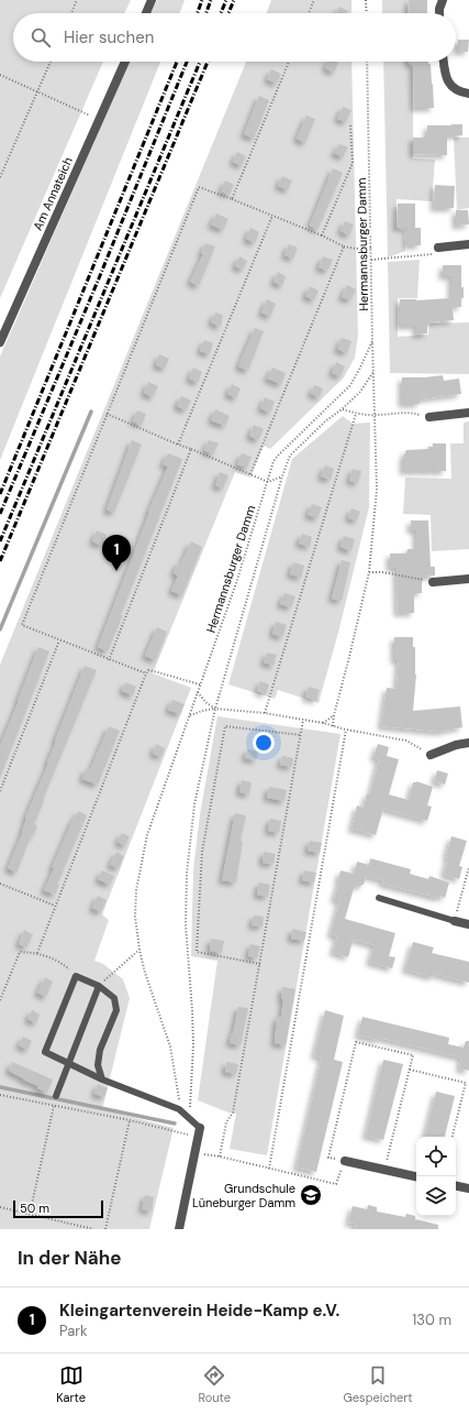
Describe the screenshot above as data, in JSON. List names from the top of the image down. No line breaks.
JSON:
{"streets":{"street":["Am Annateich"],"path":["Hermannsburger Damm"]},"places":{"school or university":["Grundschule Lüneburger Damm"]},"scale_bar":"50 m","page":{"search":"Hier suchen","pins":"1","scale":"50 m","heading":"In der Nähe","list":[{"mark":"1","name":"Kleingartenverein Heide-Kamp e.V.","note":"Park","value":"130 m"}],"nav":["Karte","Route","Gespeichert"]}}
